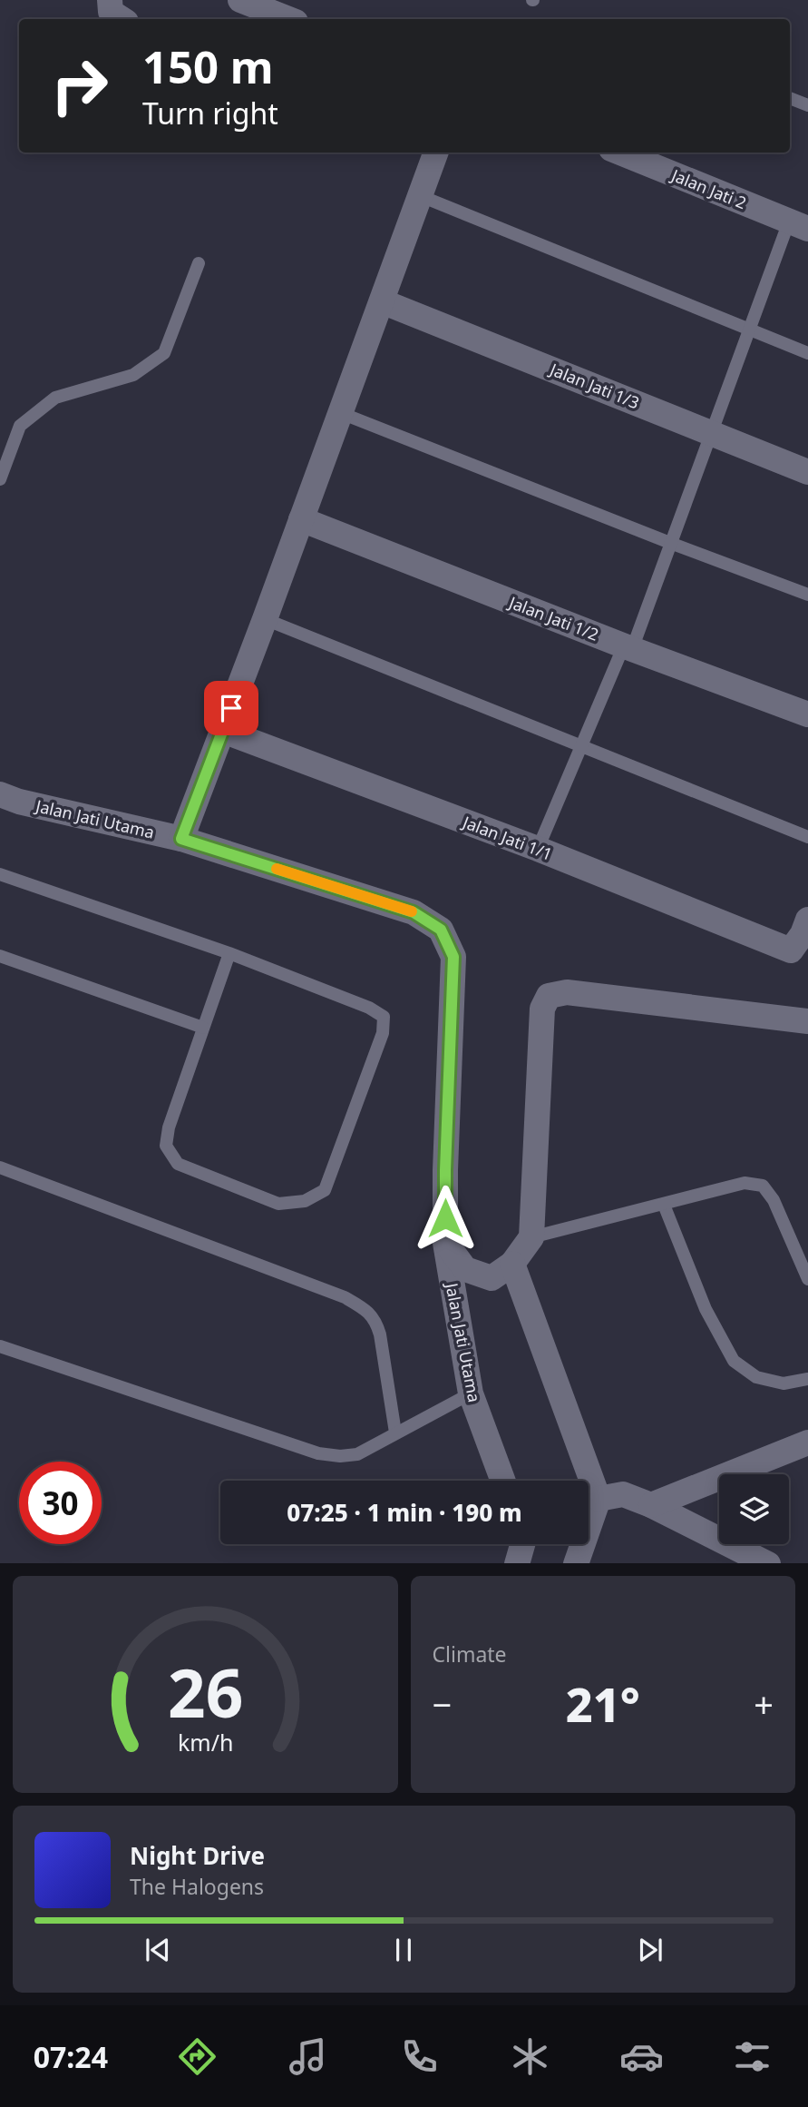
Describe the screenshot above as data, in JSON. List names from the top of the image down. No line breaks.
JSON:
{"streets":{"street":["Jalan Jati 2","Jalan Jati 1/3","Jalan Jati 1/2","Jalan Jati Utama","Jalan Jati 1/1"]},"page":{"turn":["150 m","Turn right"],"limit":"30","trip":"07:25 · 1 min · 190 m","tile":"Climate","heat":["−","21°","+"],"song":["Night Drive","The Halogens"],"tabs":"07:24","gauge":["26","km/h"]}}
